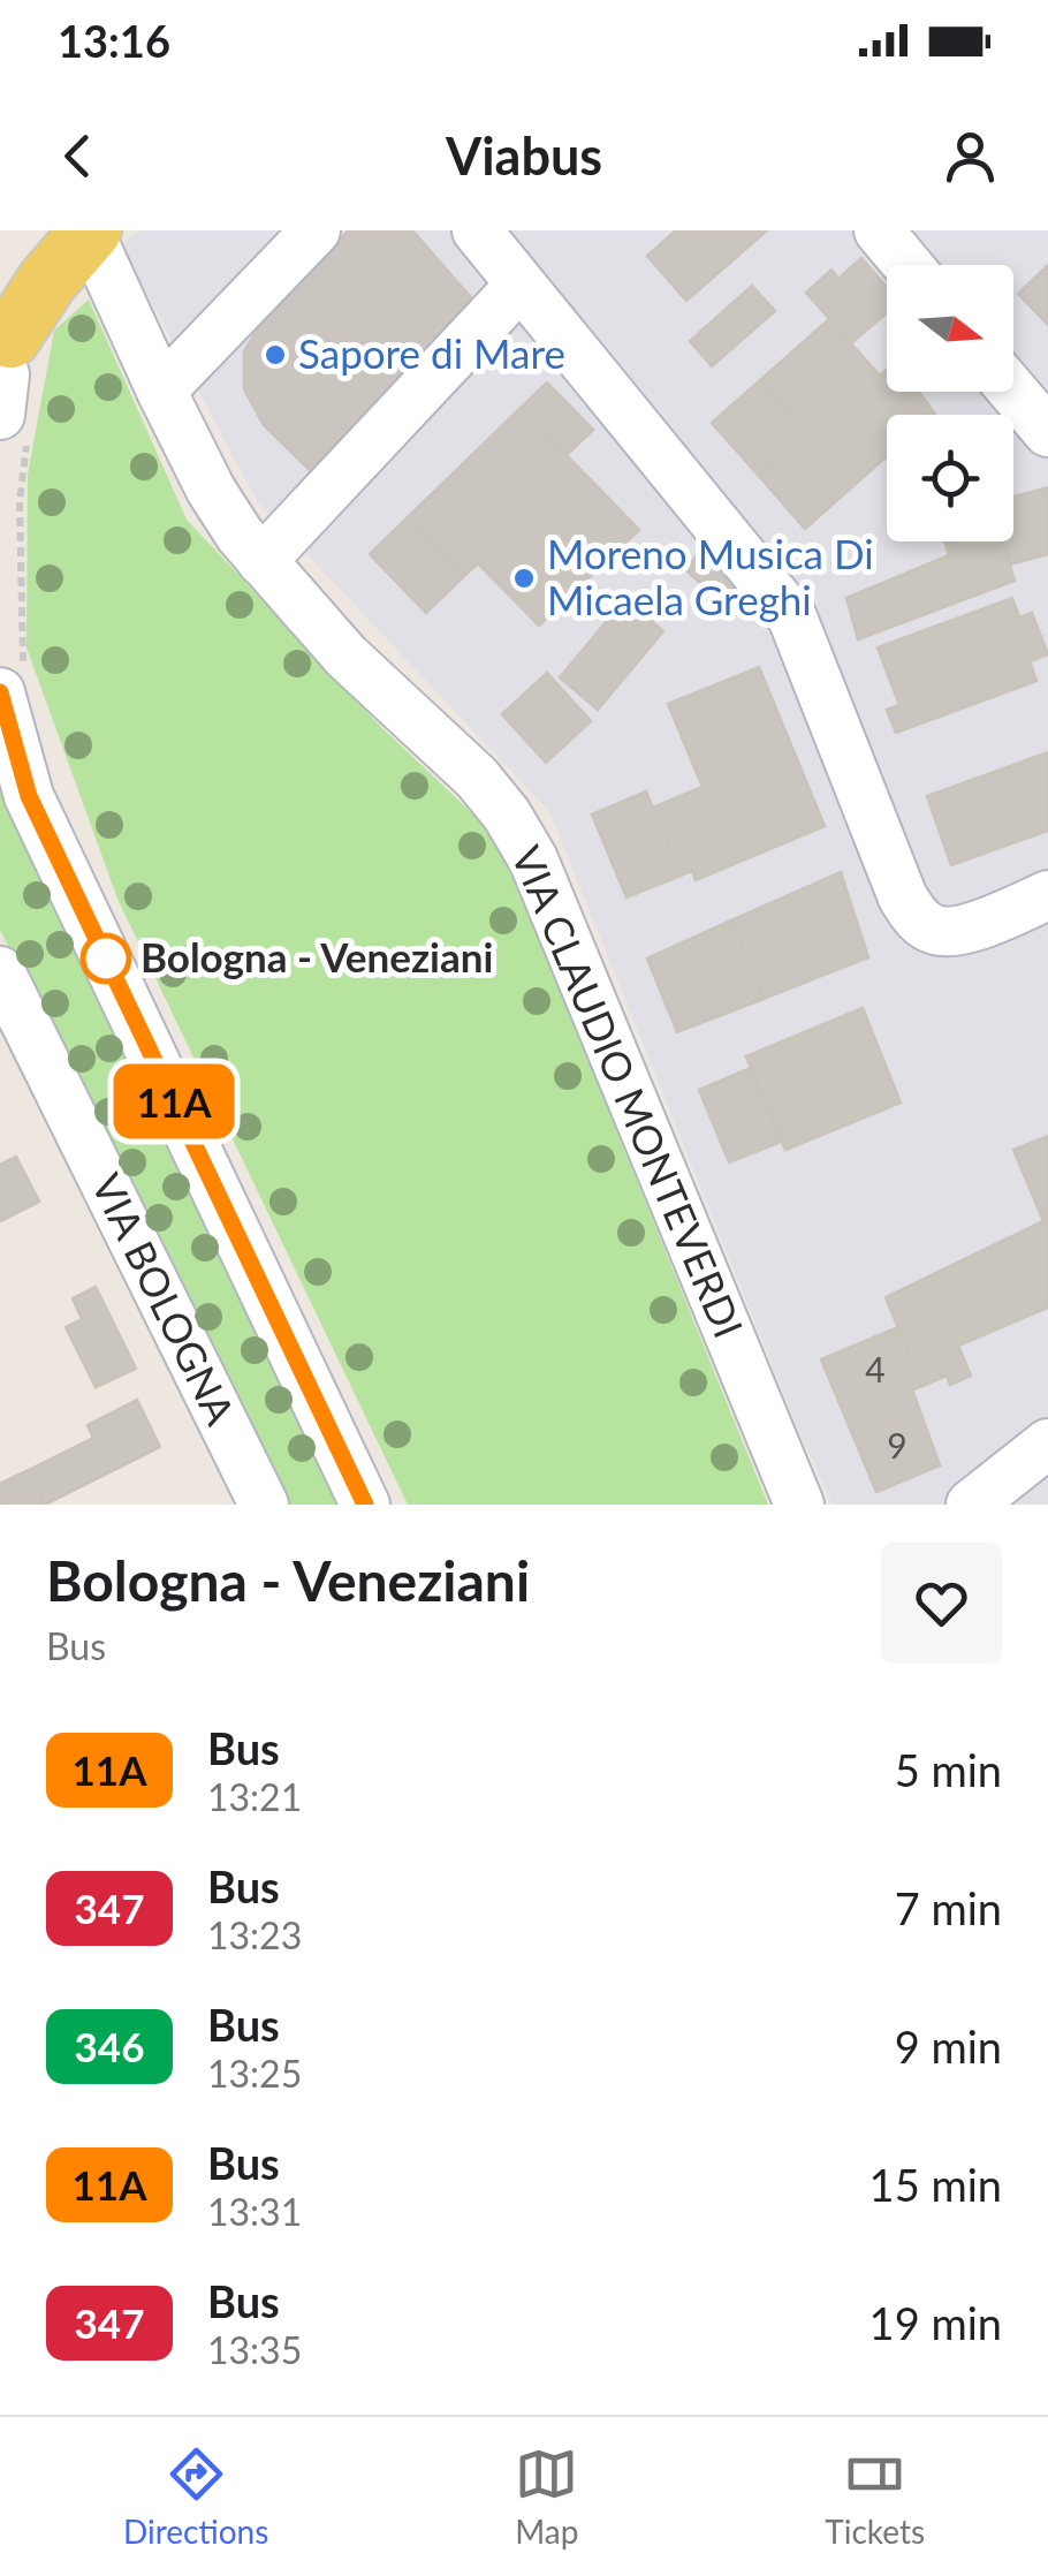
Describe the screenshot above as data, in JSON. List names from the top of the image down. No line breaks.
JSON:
{"streets":{"street":["VIA CLAUDIO MONTEVERDI","VIA BOLOGNA"]},"places":["Sapore di Mare","Moreno Musica Di Micaela Greghi","Bologna - Veneziani"],"lines":["bus line 11A"],"house_numbers":["4","9"],"north":"right","page":{"status":"13:16","header":"Viabus","on_map":"11A","heading":["Bologna - Veneziani","Bus"],"list":[{"mark":"11A","name":"Bus","note":"13:21","value":"5 min"},{"mark":"347","name":"Bus","note":"13:23","value":"7 min"},{"mark":"346","name":"Bus","note":"13:25","value":"9 min"},{"mark":"11A","name":"Bus","note":"13:31","value":"15 min"},{"mark":"347","name":"Bus","note":"13:35","value":"19 min"}],"tabs":["Directions","Map","Tickets"]}}
